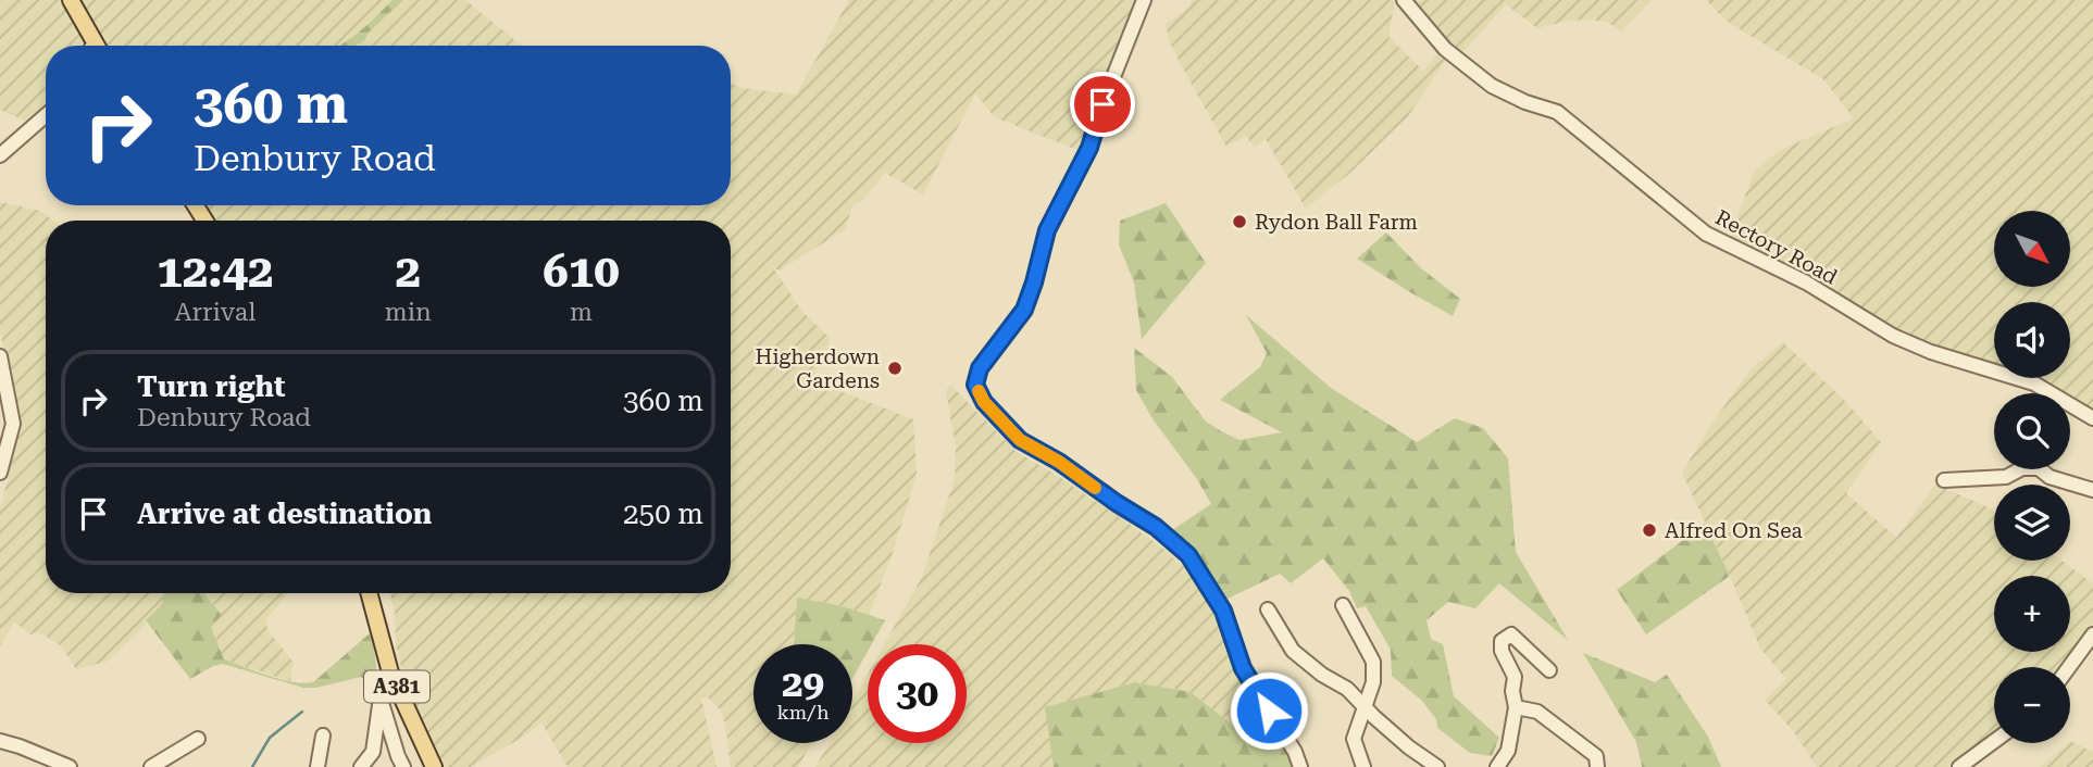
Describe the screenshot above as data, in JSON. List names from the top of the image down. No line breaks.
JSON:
{"streets":{"main road":["A381"],"street":["Rectory Road"]},"places":["Rydon Ball Farm","Higherdown Gardens","Alfred On Sea"],"north":"bottom right","page":{"turn":["360 m","Denbury Road"],"map_buttons":["+","−"],"eta":["12:42","Arrival","2","min","610","m"],"list":[{"name":"Turn right","note":"Denbury Road","value":"360 m"},{"name":"Arrive at destination","value":"250 m"}],"speed":"29 km/h","limit":"30"}}
